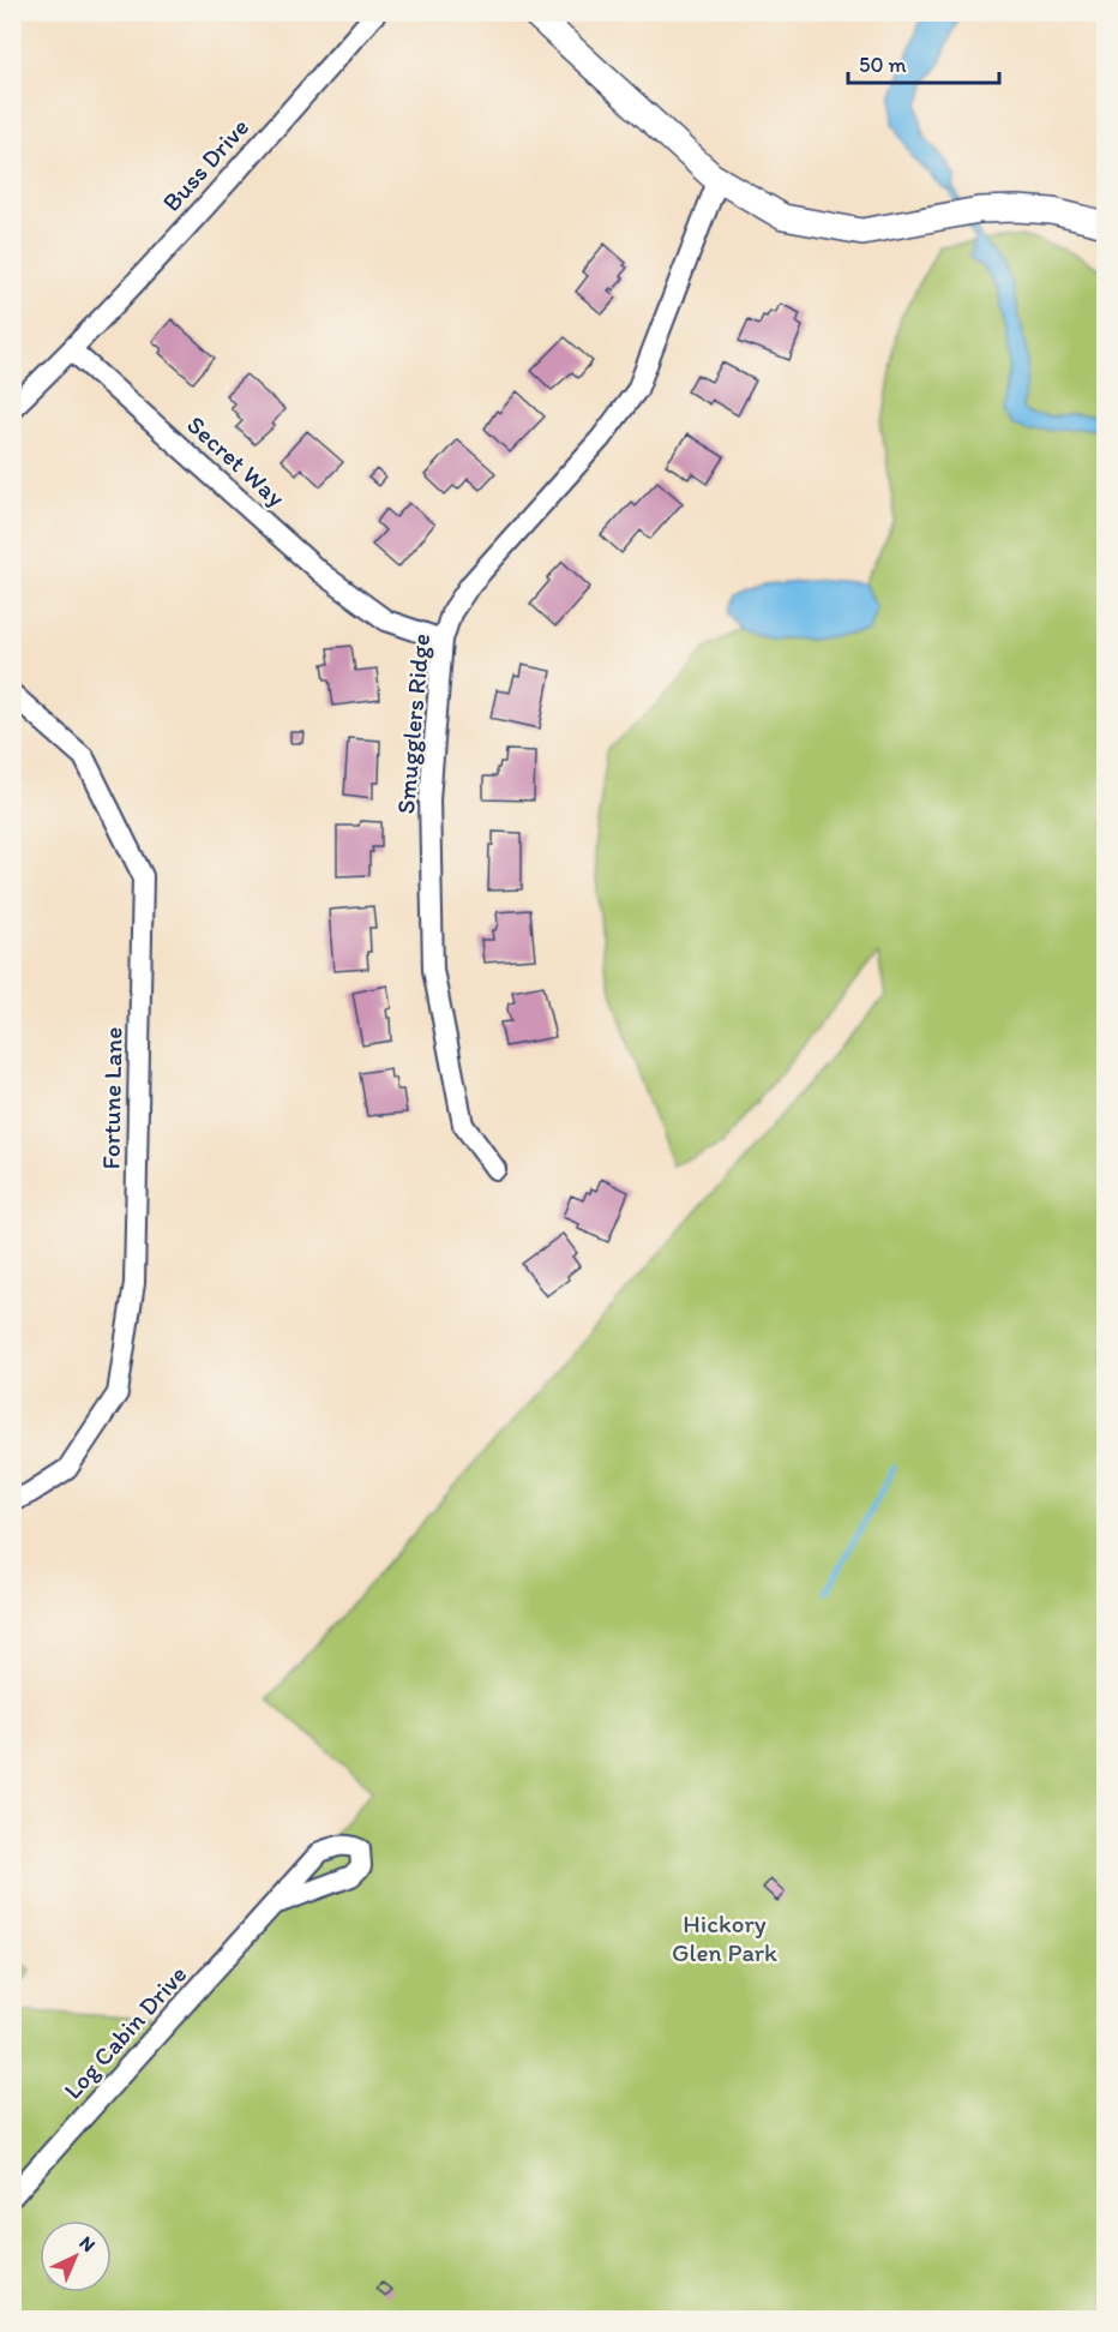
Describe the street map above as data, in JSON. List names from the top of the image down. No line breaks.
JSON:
{"streets":{"street":["Buss Drive","Secret Way","Smugglers Ridge","Fortune Lane","Log Cabin Drive"]},"crossings":[["Buss Drive","Secret Way"],["Secret Way","Smugglers Ridge"]],"parks":["Hickory Glen Park"],"scale_bar":"50 m","north":"top right"}
